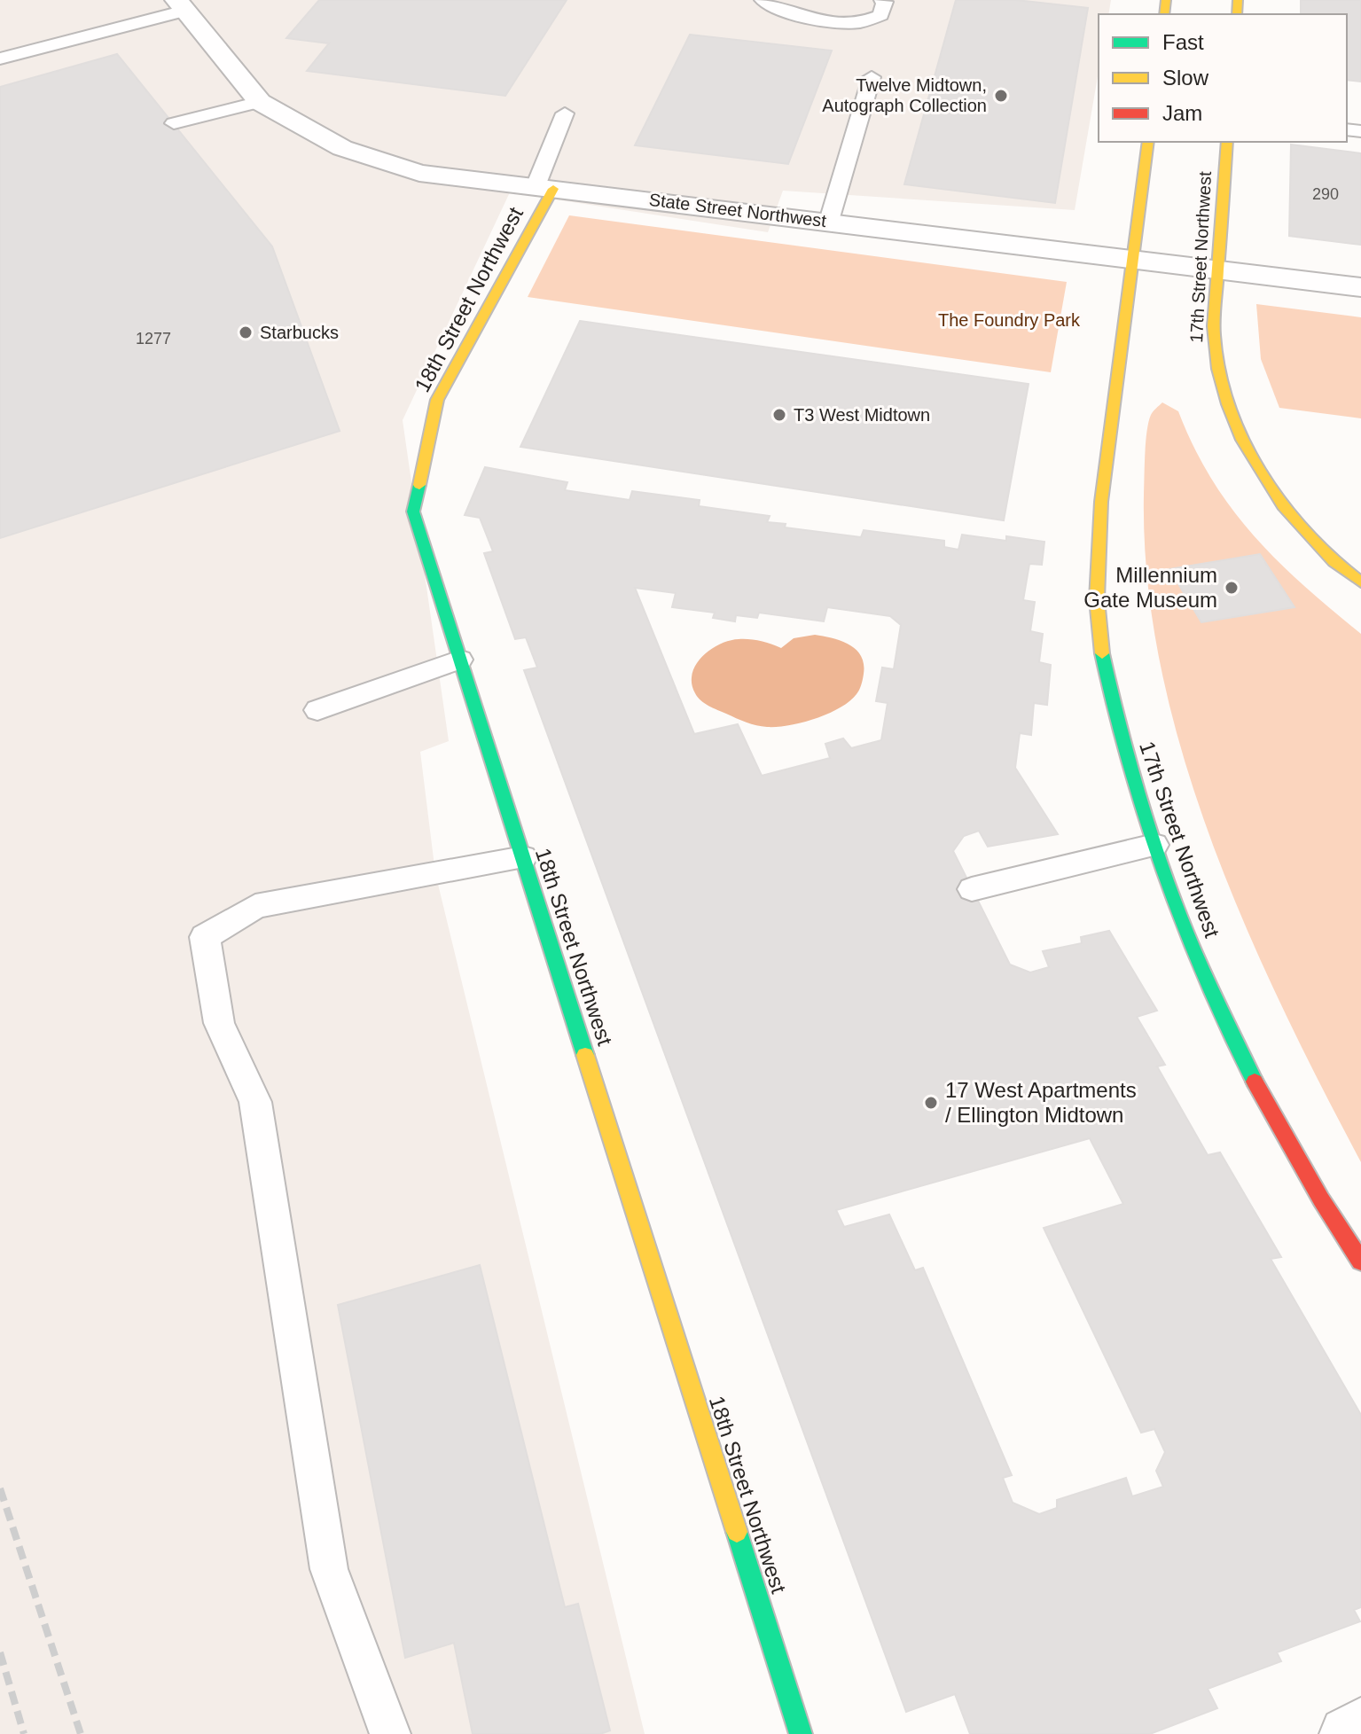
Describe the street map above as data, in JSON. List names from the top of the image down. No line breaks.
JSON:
{"streets":{"main road":["17th Street Northwest","18th Street Northwest"],"street":["State Street Northwest"]},"crossings":[["State Street Northwest","17th Street Northwest"],["State Street Northwest","18th Street Northwest"]],"parks":["The Foundry Park"],"places":["Twelve Midtown, Autograph Collection","Starbucks","T3 West Midtown","Millennium Gate Museum","17 West Apartments / Ellington Midtown"],"house_numbers":["290","1277"],"legend":["Fast","Slow","Jam"]}
